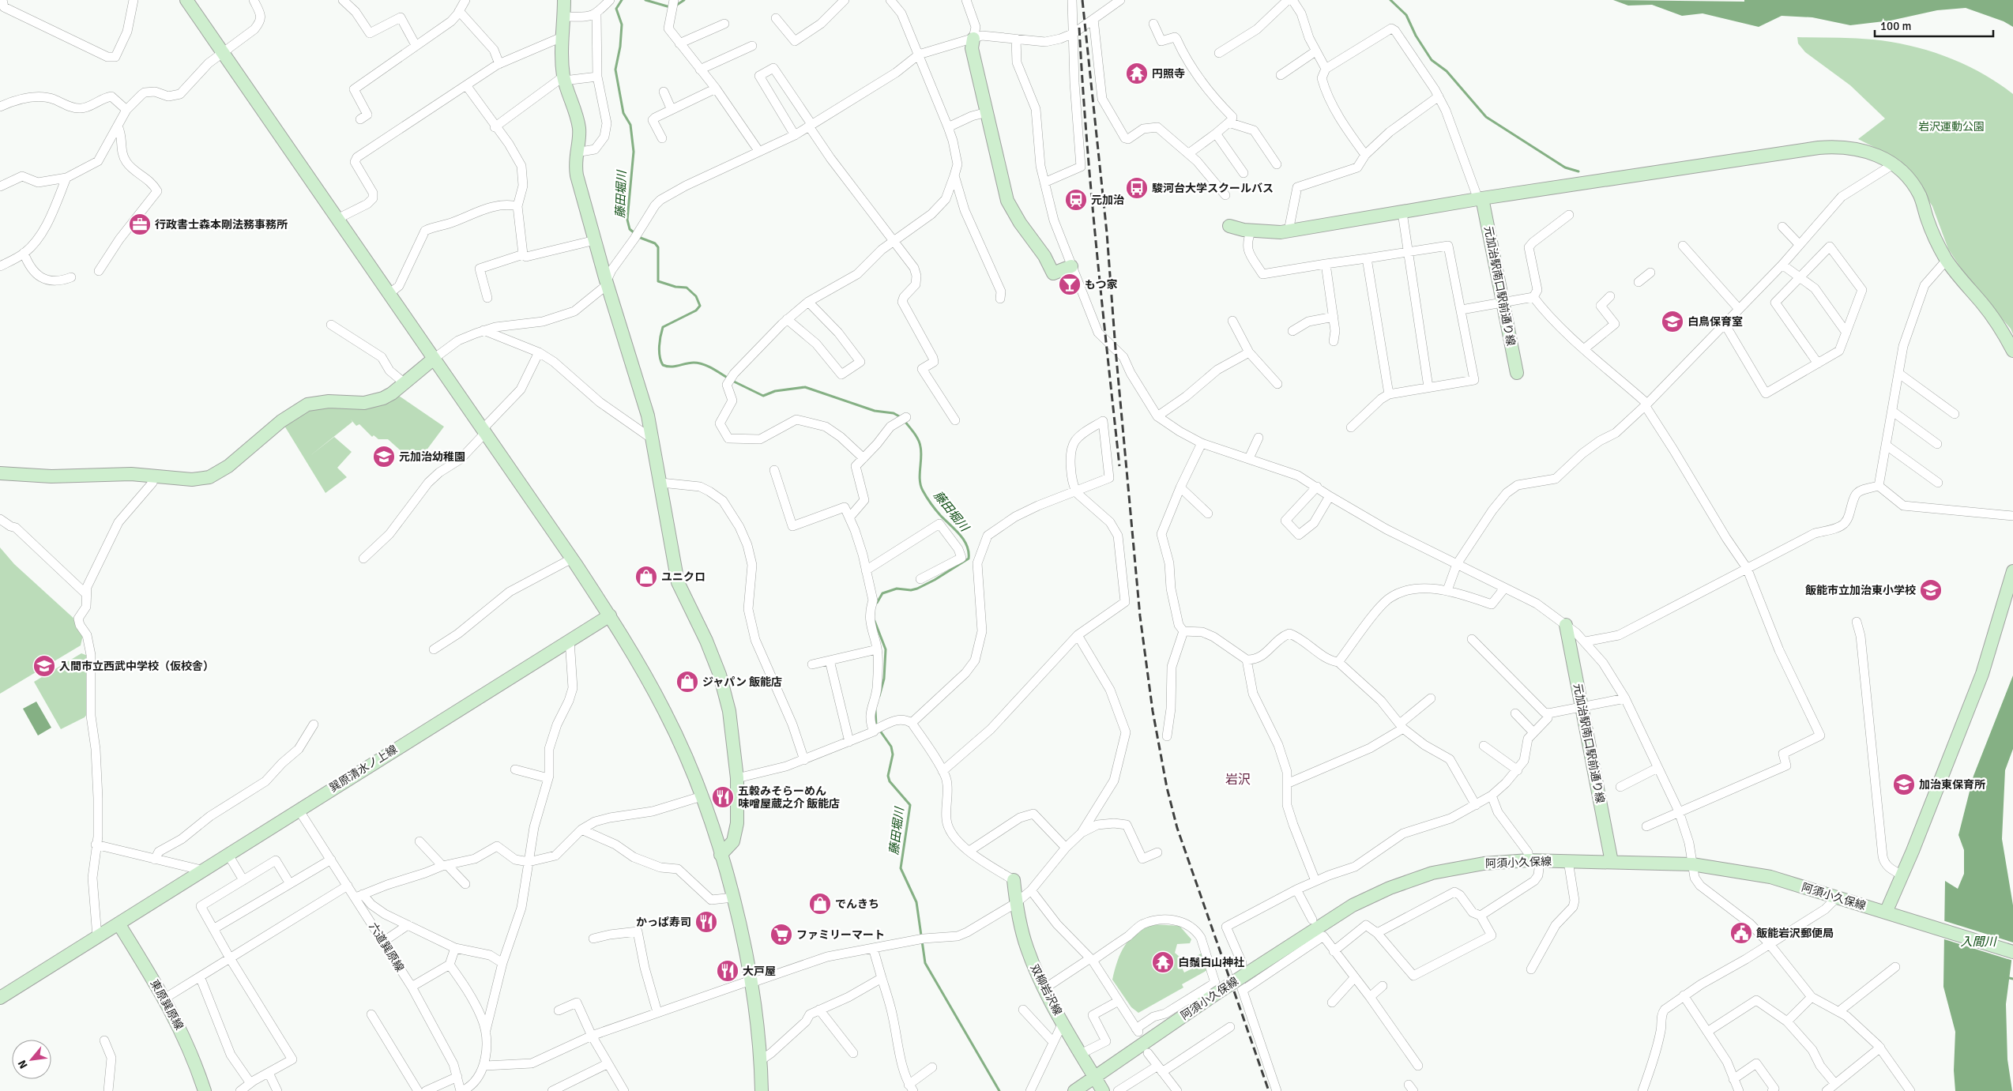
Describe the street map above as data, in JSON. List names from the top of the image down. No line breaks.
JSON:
{"streets":{"street":["元加治駅南口駅前通り線","巽原清水ノ上線","阿須小久保線","六道巽原線","双柳岩沢線","東原巽原線"]},"crossings":[["元加治駅南口駅前通り線","阿須小久保線"],["巽原清水ノ上線","六道巽原線"],["巽原清水ノ上線","東原巽原線"],["阿須小久保線","双柳岩沢線"]],"districts":["岩沢"],"water":["藤田堀川","入間川"],"parks":["岩沢運動公園"],"places":{"temple":["円照寺","白鬚白山神社"],"bus stop":["駿河台大学スクールバス"],"station":["元加治"],"office":["行政書士森本剛法務事務所"],"bar":["もつ家"],"school or university":["白鳥保育室","元加治幼稚園","飯能市立加治東小学校","入間市立西武中学校（仮校舎）","加治東保育所"],"shop":["ユニクロ","ジャパン 飯能店","でんきち"],"restaurant":["五穀みそらーめん 味噌屋蔵之介 飯能店","かっぱ寿司","大戸屋"],"public building":["飯能岩沢郵便局"],"supermarket":["ファミリーマート"]},"scale_bar":"100 m","north":"bottom left"}
